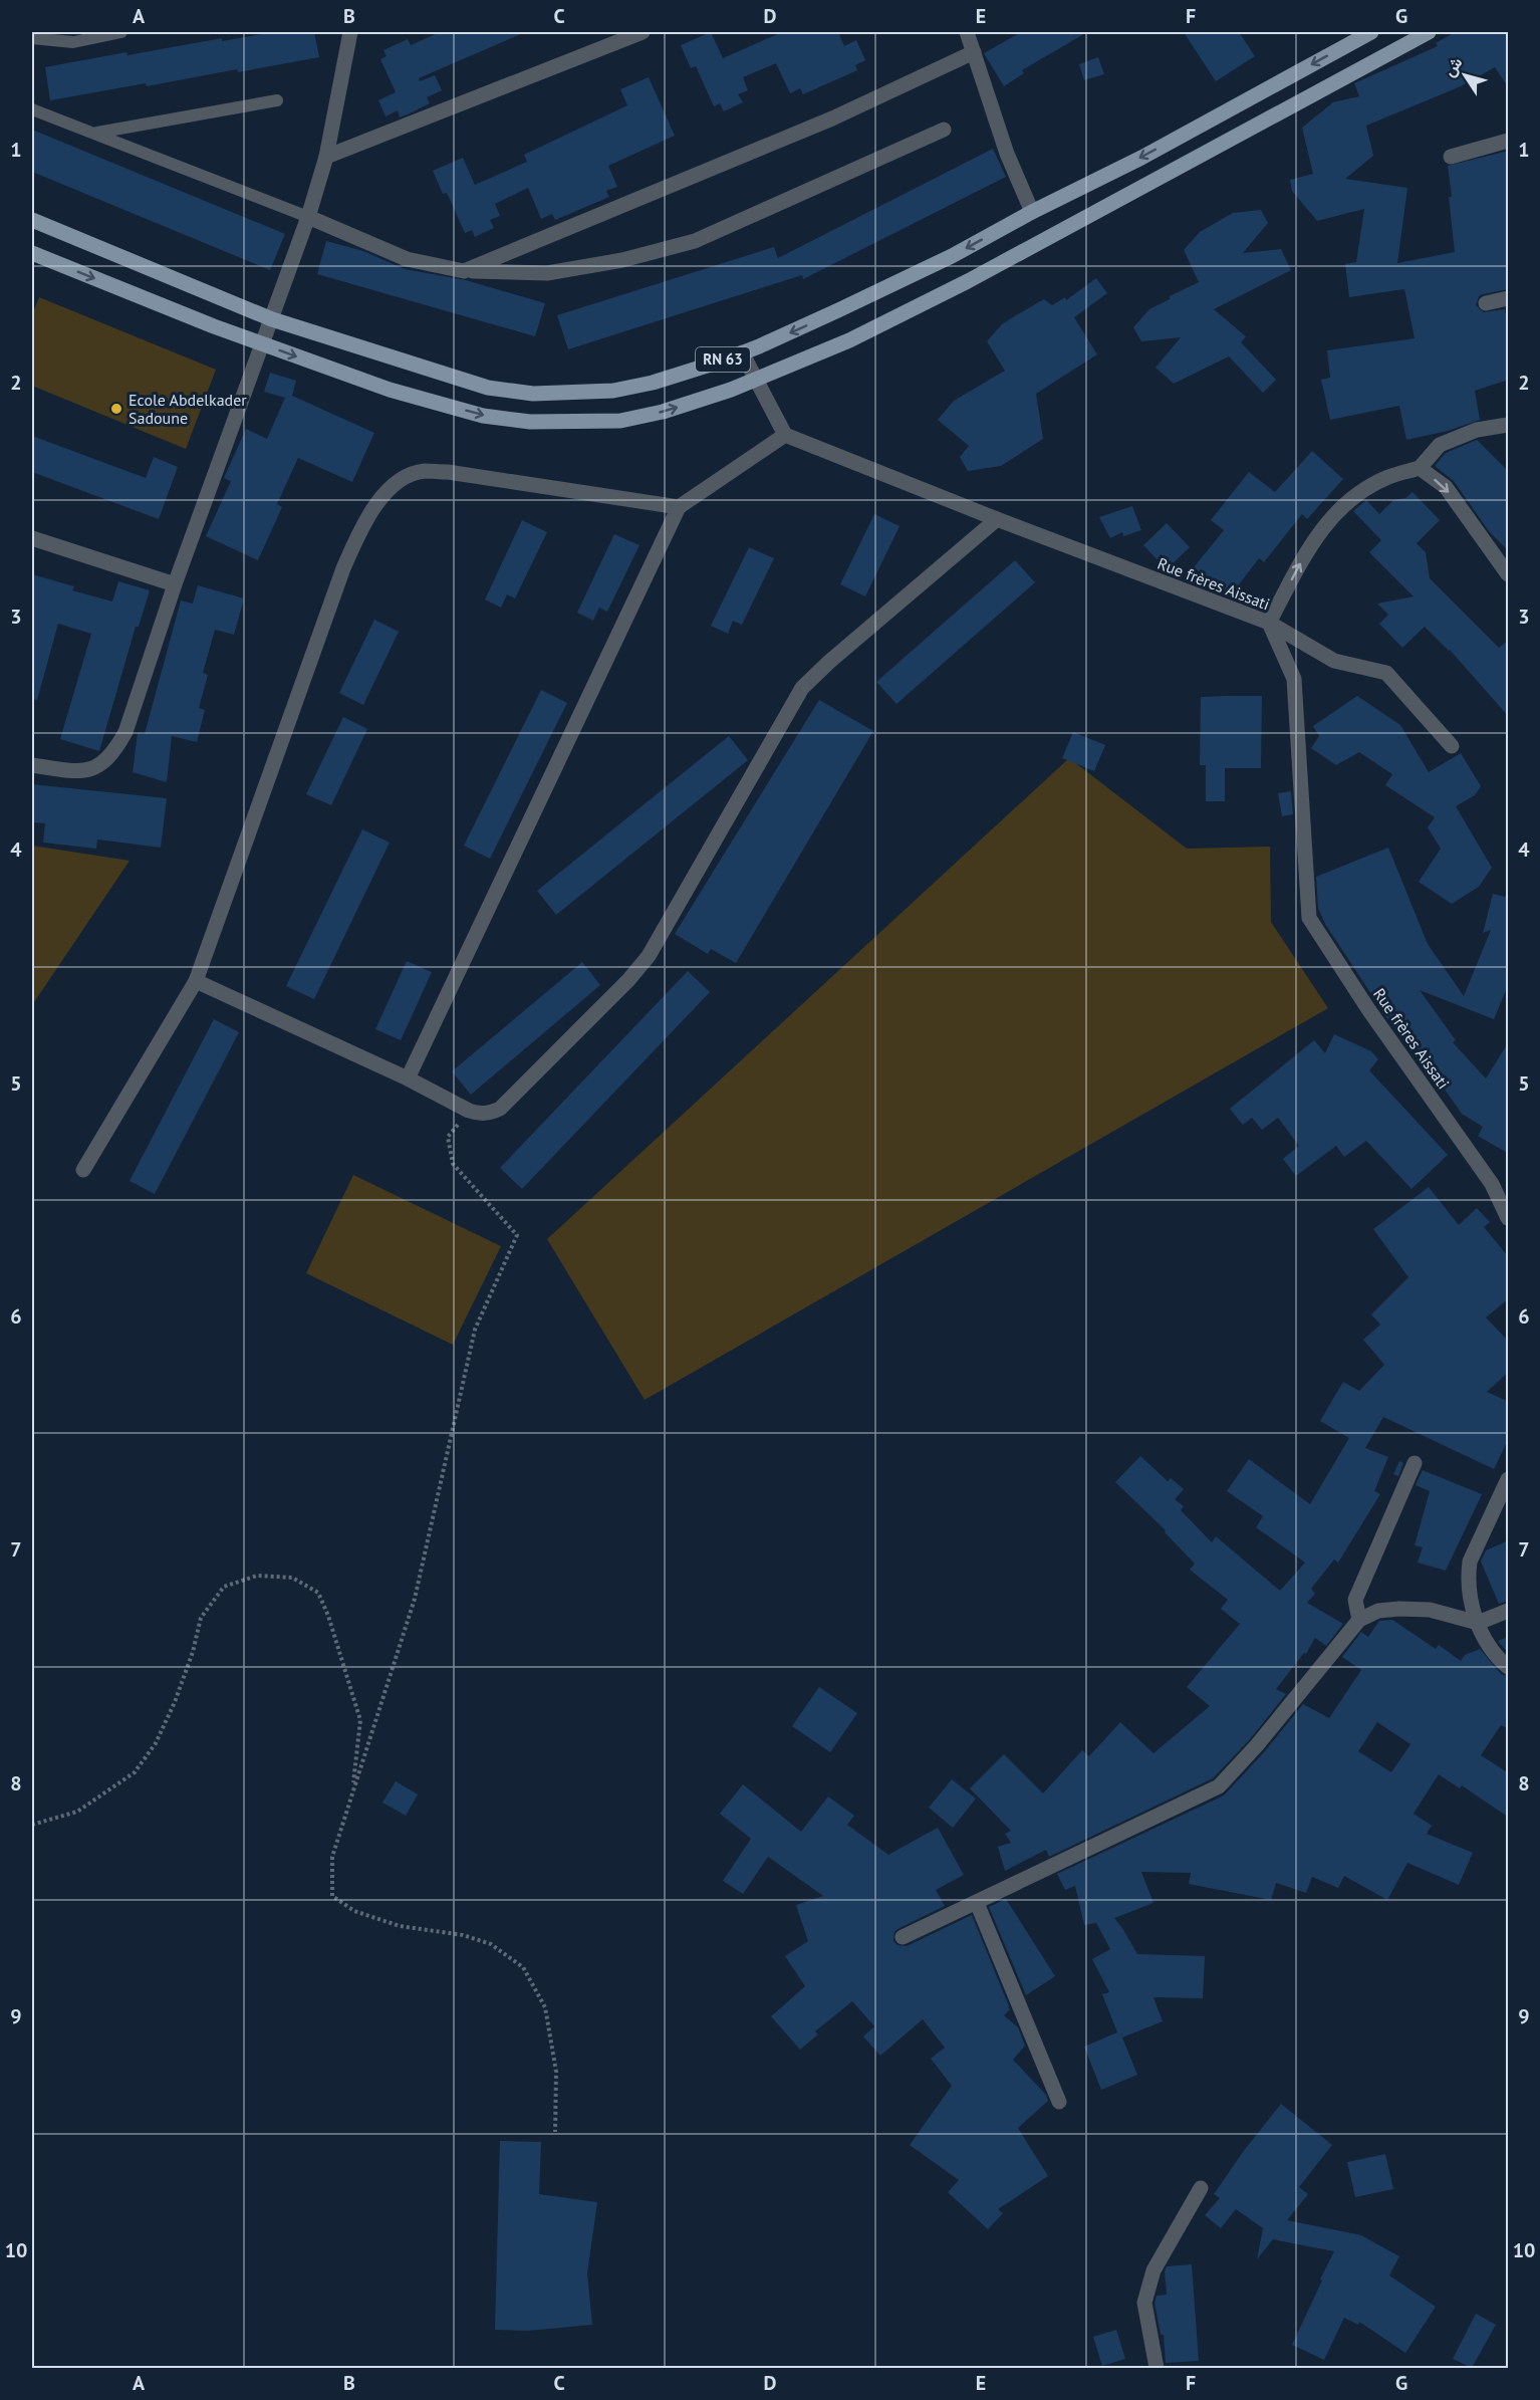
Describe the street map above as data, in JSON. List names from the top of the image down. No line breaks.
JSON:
{"streets":{"main road":["RN 63"],"street":["Rue frères Aissati"]},"places":["Ecole Abdelkader Sadoune"],"north":"top left","grid":{"columns":["A","B","C","D","E","F","G"],"rows":["1","2","3","4","5","6","7","8","9","10"]}}
